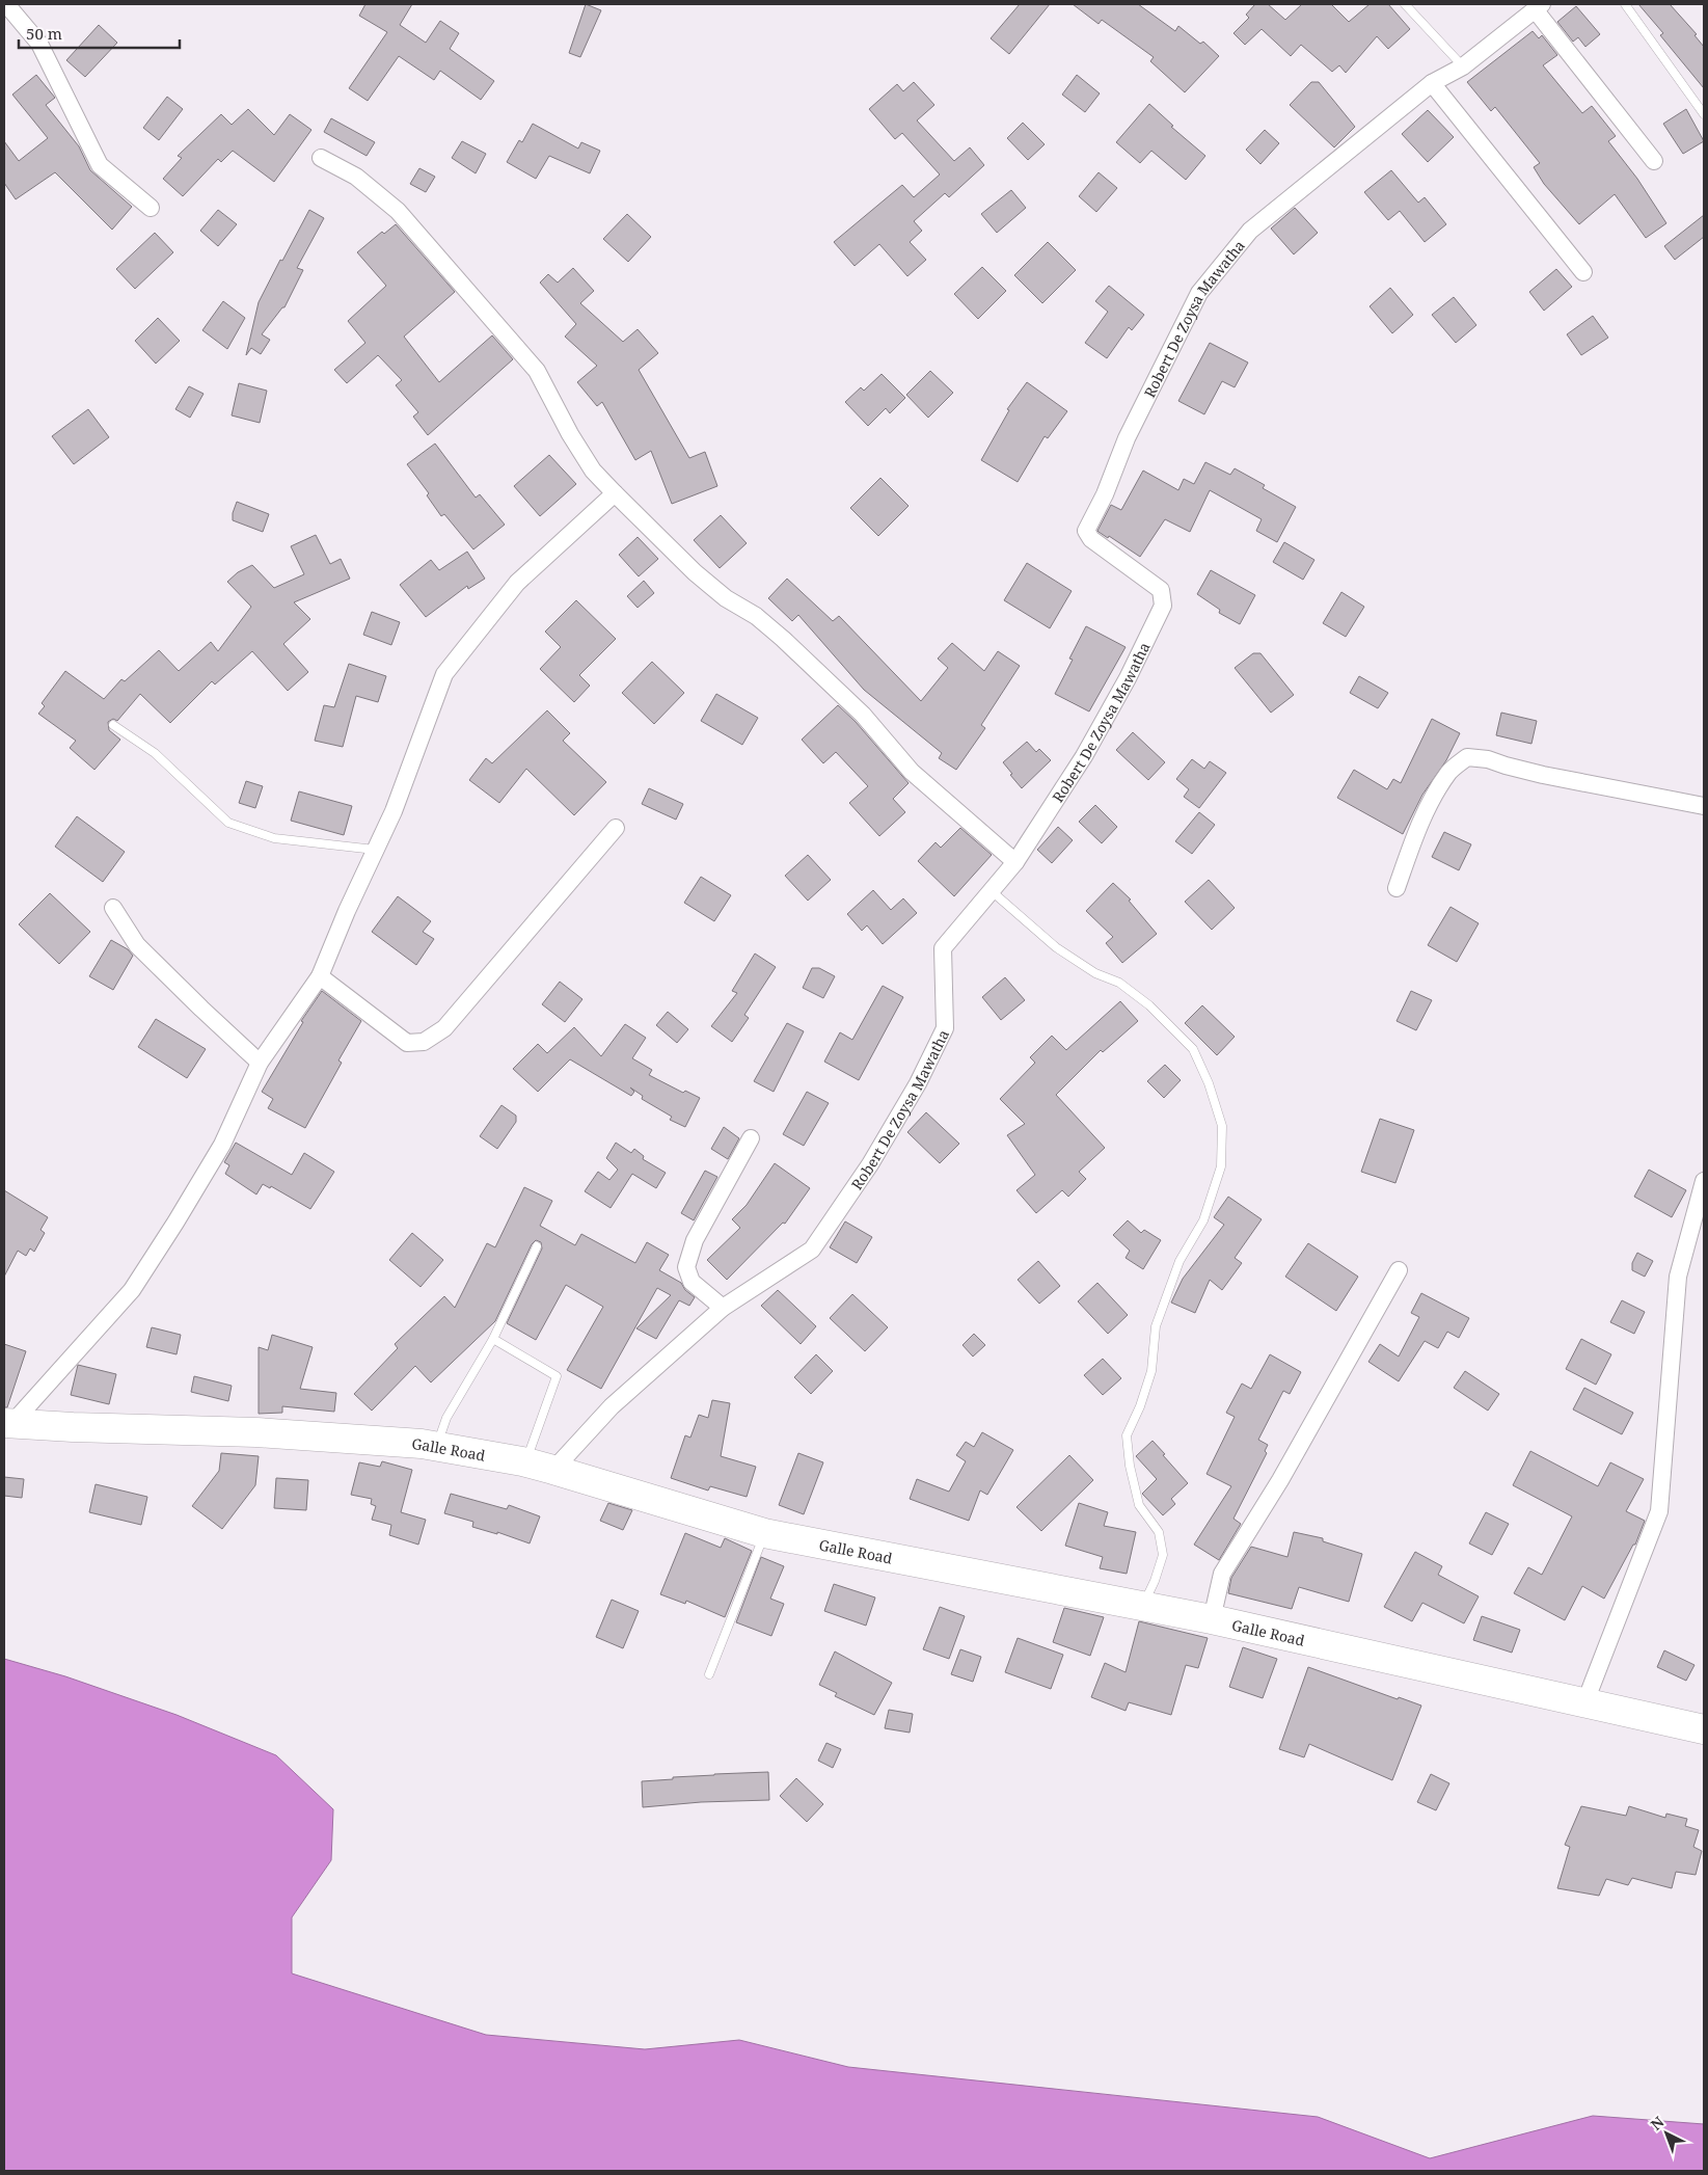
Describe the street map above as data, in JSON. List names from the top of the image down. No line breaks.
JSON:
{"streets":{"highway":["Galle Road"],"street":["Robert De Zoysa Mawatha"]},"crossings":[["Robert De Zoysa Mawatha","Galle Road"]],"scale_bar":"50 m","north":"top left"}
